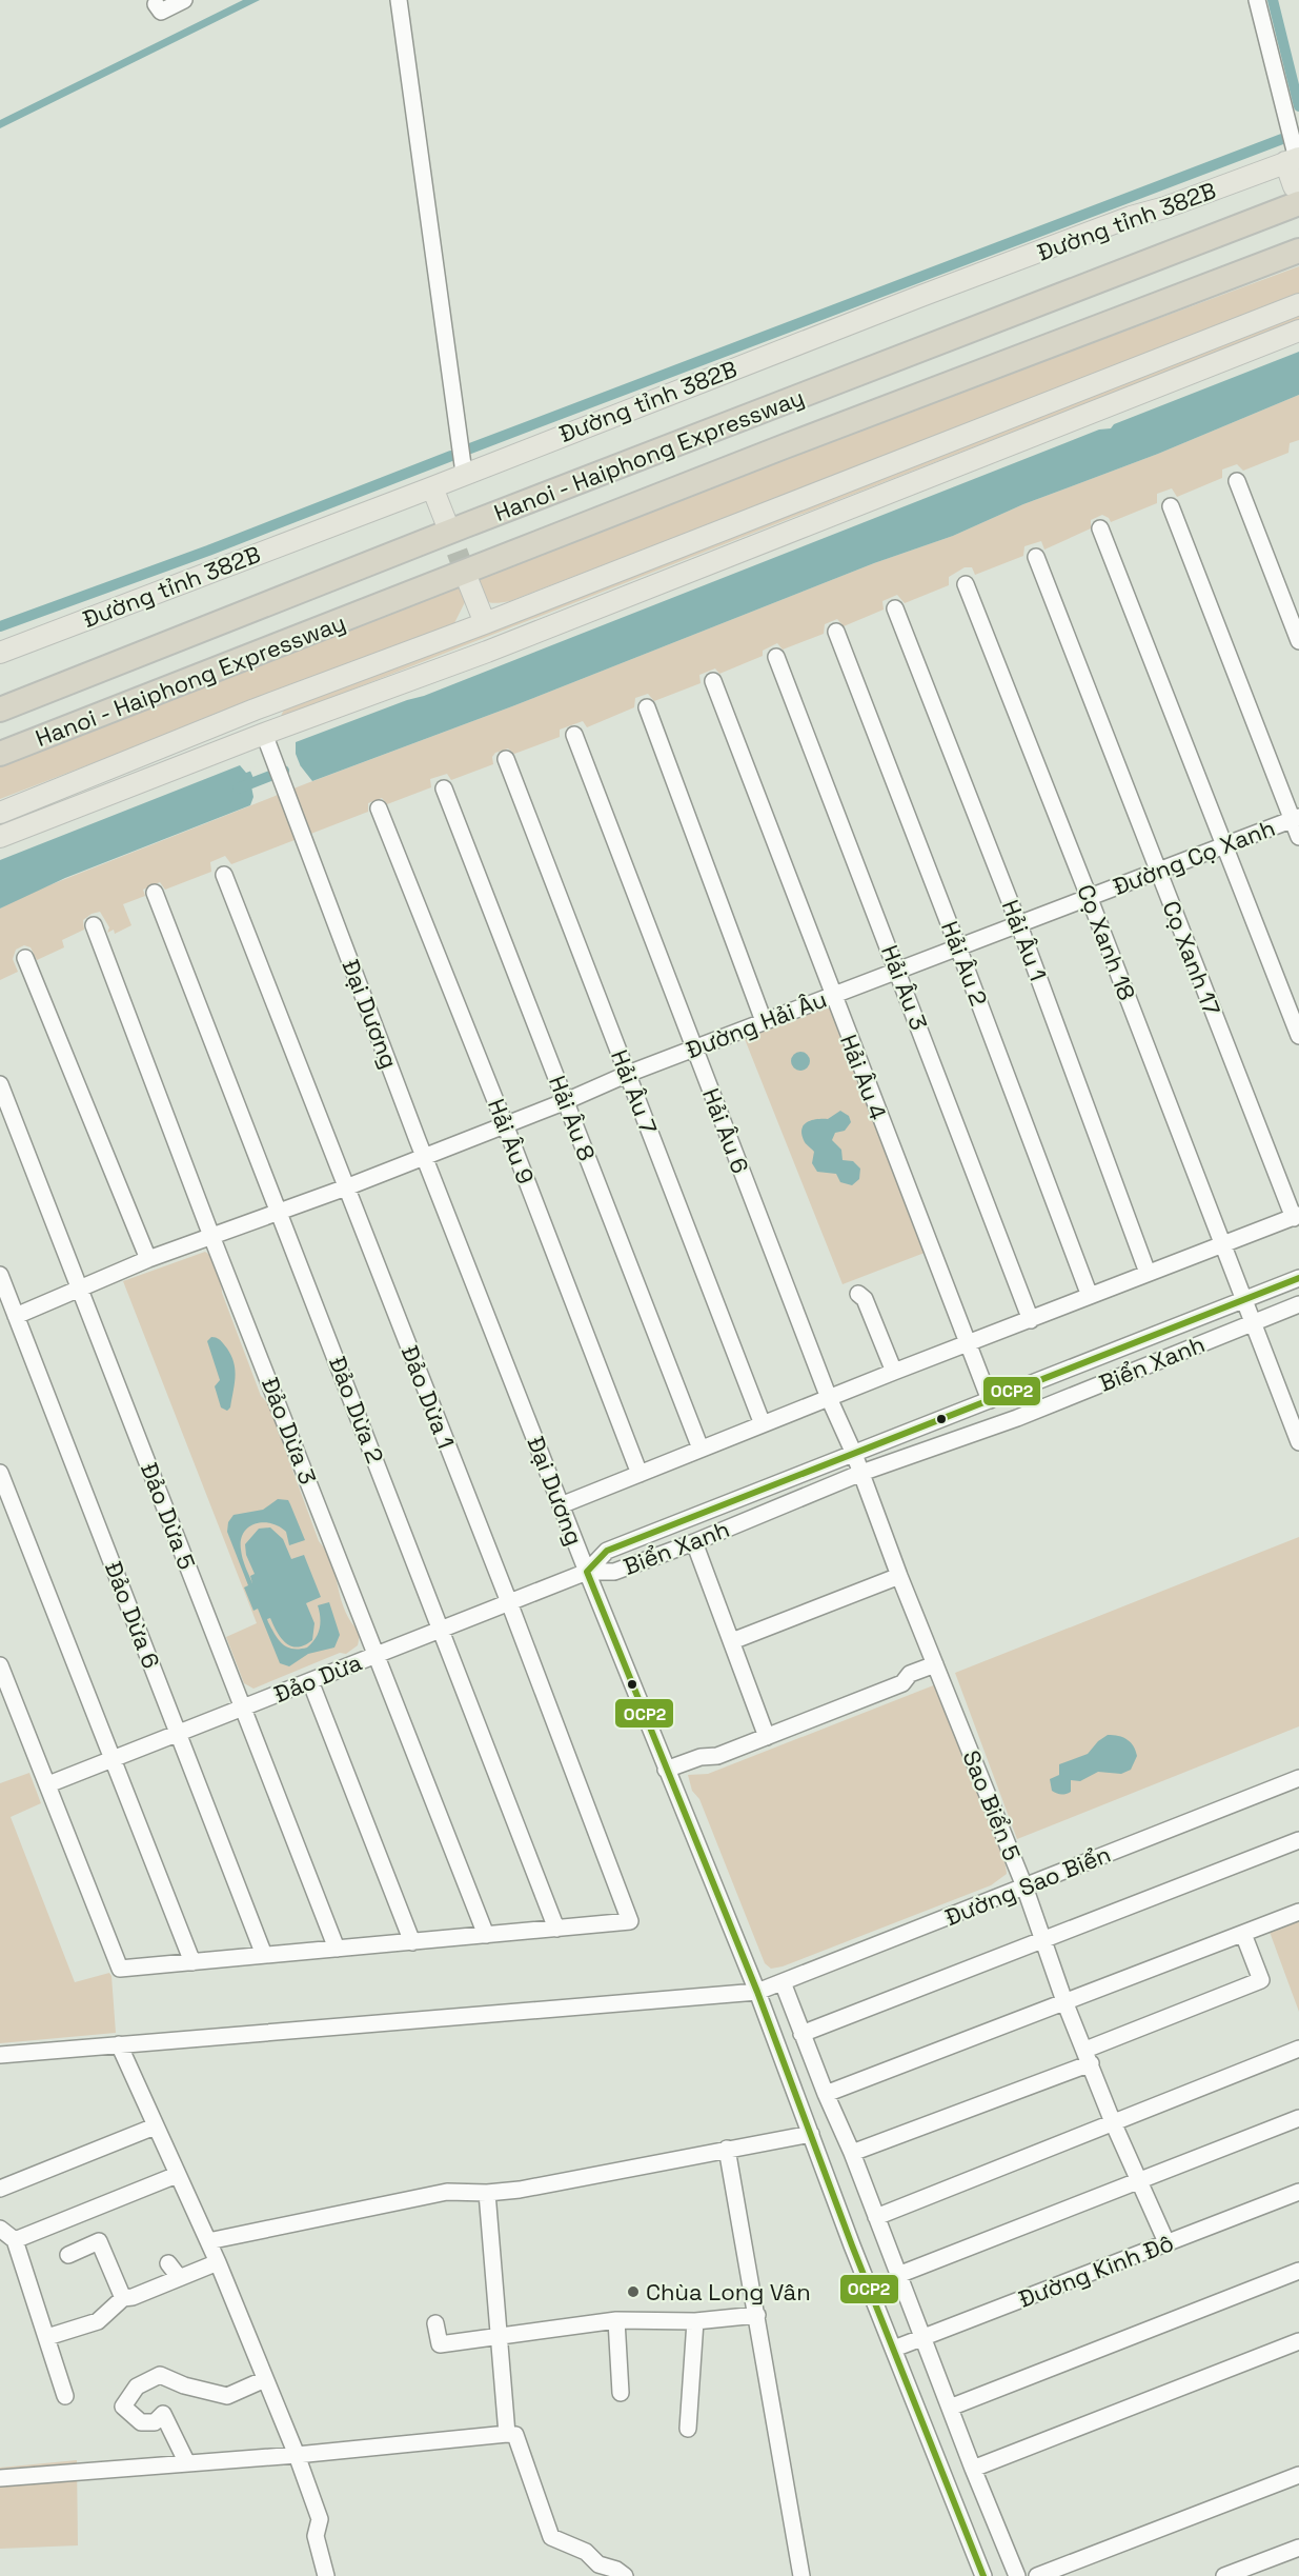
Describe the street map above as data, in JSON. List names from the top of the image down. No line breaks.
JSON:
{"streets":{"highway":["Hanoi - Haiphong Expressway"],"main road":["Đường tỉnh 382B"],"street":["Đường Cọ Xanh","Hải Âu 1","Cọ Xanh 18","Cọ Xanh 17","Hải Âu 2","Hải Âu 3","Đại Dương","Đường Hải Âu","Hải Âu 4","Hải Âu 7","Hải Âu 8","Hải Âu 6","Hải Âu 9","Biển Xanh","Đảo Dừa 1","Đảo Dừa 2","Đảo Dừa 3","Đảo Dừa 5","Đảo Dừa 6","Đảo Dừa","Sao Biển 5","Đường Sao Biển","Đường Kinh Đô"]},"crossings":[["Đường Cọ Xanh","Cọ Xanh 18"],["Đường Cọ Xanh","Cọ Xanh 17"],["Đường Cọ Xanh","Đường Hải Âu"],["Hải Âu 1","Đường Hải Âu"],["Cọ Xanh 18","Đường Hải Âu"],["Cọ Xanh 18","Biển Xanh"],["Hải Âu 2","Đường Hải Âu"],["Hải Âu 3","Đường Hải Âu"],["Đại Dương","Đường Hải Âu"],["Đại Dương","Biển Xanh"],["Đại Dương","Đảo Dừa"],["Đại Dương","Đường Sao Biển"],["Đại Dương","Đường Kinh Đô"],["Đường Hải Âu","Hải Âu 4"],["Đường Hải Âu","Hải Âu 7"],["Đường Hải Âu","Hải Âu 8"],["Đường Hải Âu","Hải Âu 6"],["Đường Hải Âu","Hải Âu 9"],["Đường Hải Âu","Đảo Dừa 1"],["Đường Hải Âu","Đảo Dừa 2"],["Đường Hải Âu","Đảo Dừa 3"],["Đường Hải Âu","Đảo Dừa 5"],["Đường Hải Âu","Đảo Dừa 6"],["Hải Âu 4","Biển Xanh"],["Hải Âu 6","Biển Xanh"],["Biển Xanh","Đảo Dừa"],["Biển Xanh","Sao Biển 5"],["Đảo Dừa 1","Đảo Dừa 2"],["Đảo Dừa 1","Đảo Dừa"],["Đảo Dừa 2","Đảo Dừa"],["Đảo Dừa 3","Đảo Dừa"],["Đảo Dừa 5","Đảo Dừa"],["Đảo Dừa 6","Đảo Dừa"],["Sao Biển 5","Đường Sao Biển"],["Sao Biển 5","Đường Kinh Đô"]],"places":["Chùa Long Vân"],"lines":["transit line OCP2"]}
